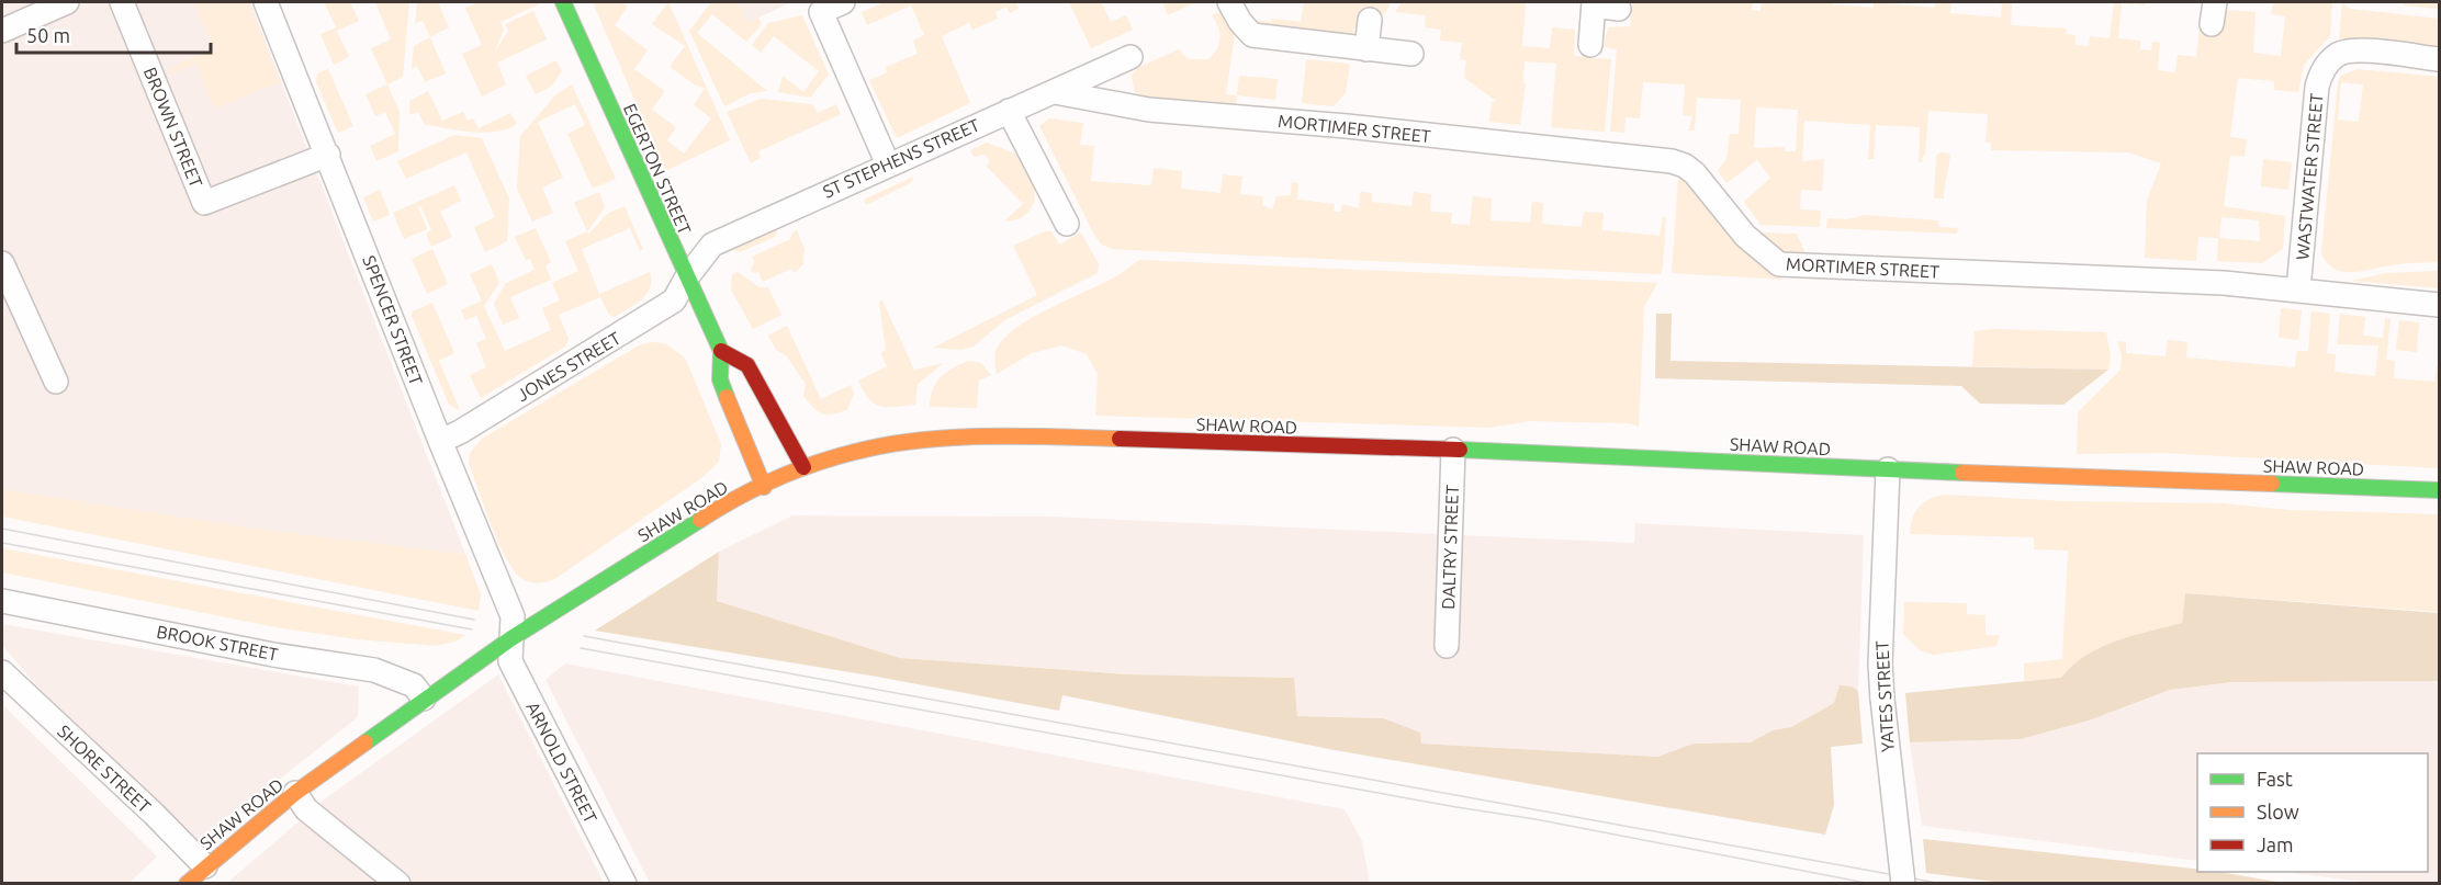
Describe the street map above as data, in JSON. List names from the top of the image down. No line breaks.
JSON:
{"streets":{"main road":["EGERTON STREET","SHAW ROAD"],"street":["BROWN STREET","MORTIMER STREET","ST STEPHENS STREET","WASTWATER STREET","SPENCER STREET","JONES STREET","DALTRY STREET","BROOK STREET","YATES STREET","ARNOLD STREET","SHORE STREET"]},"crossings":[["BROWN STREET","SPENCER STREET"],["MORTIMER STREET","ST STEPHENS STREET"],["MORTIMER STREET","WASTWATER STREET"],["ST STEPHENS STREET","EGERTON STREET"],["ST STEPHENS STREET","JONES STREET"],["EGERTON STREET","JONES STREET"],["EGERTON STREET","SHAW ROAD"],["SPENCER STREET","JONES STREET"],["SPENCER STREET","SHAW ROAD"],["SPENCER STREET","ARNOLD STREET"],["SHAW ROAD","DALTRY STREET"],["SHAW ROAD","BROOK STREET"],["SHAW ROAD","YATES STREET"],["SHAW ROAD","ARNOLD STREET"],["SHAW ROAD","SHORE STREET"]],"legend":["Fast","Slow","Jam"],"scale_bar":"50 m"}
